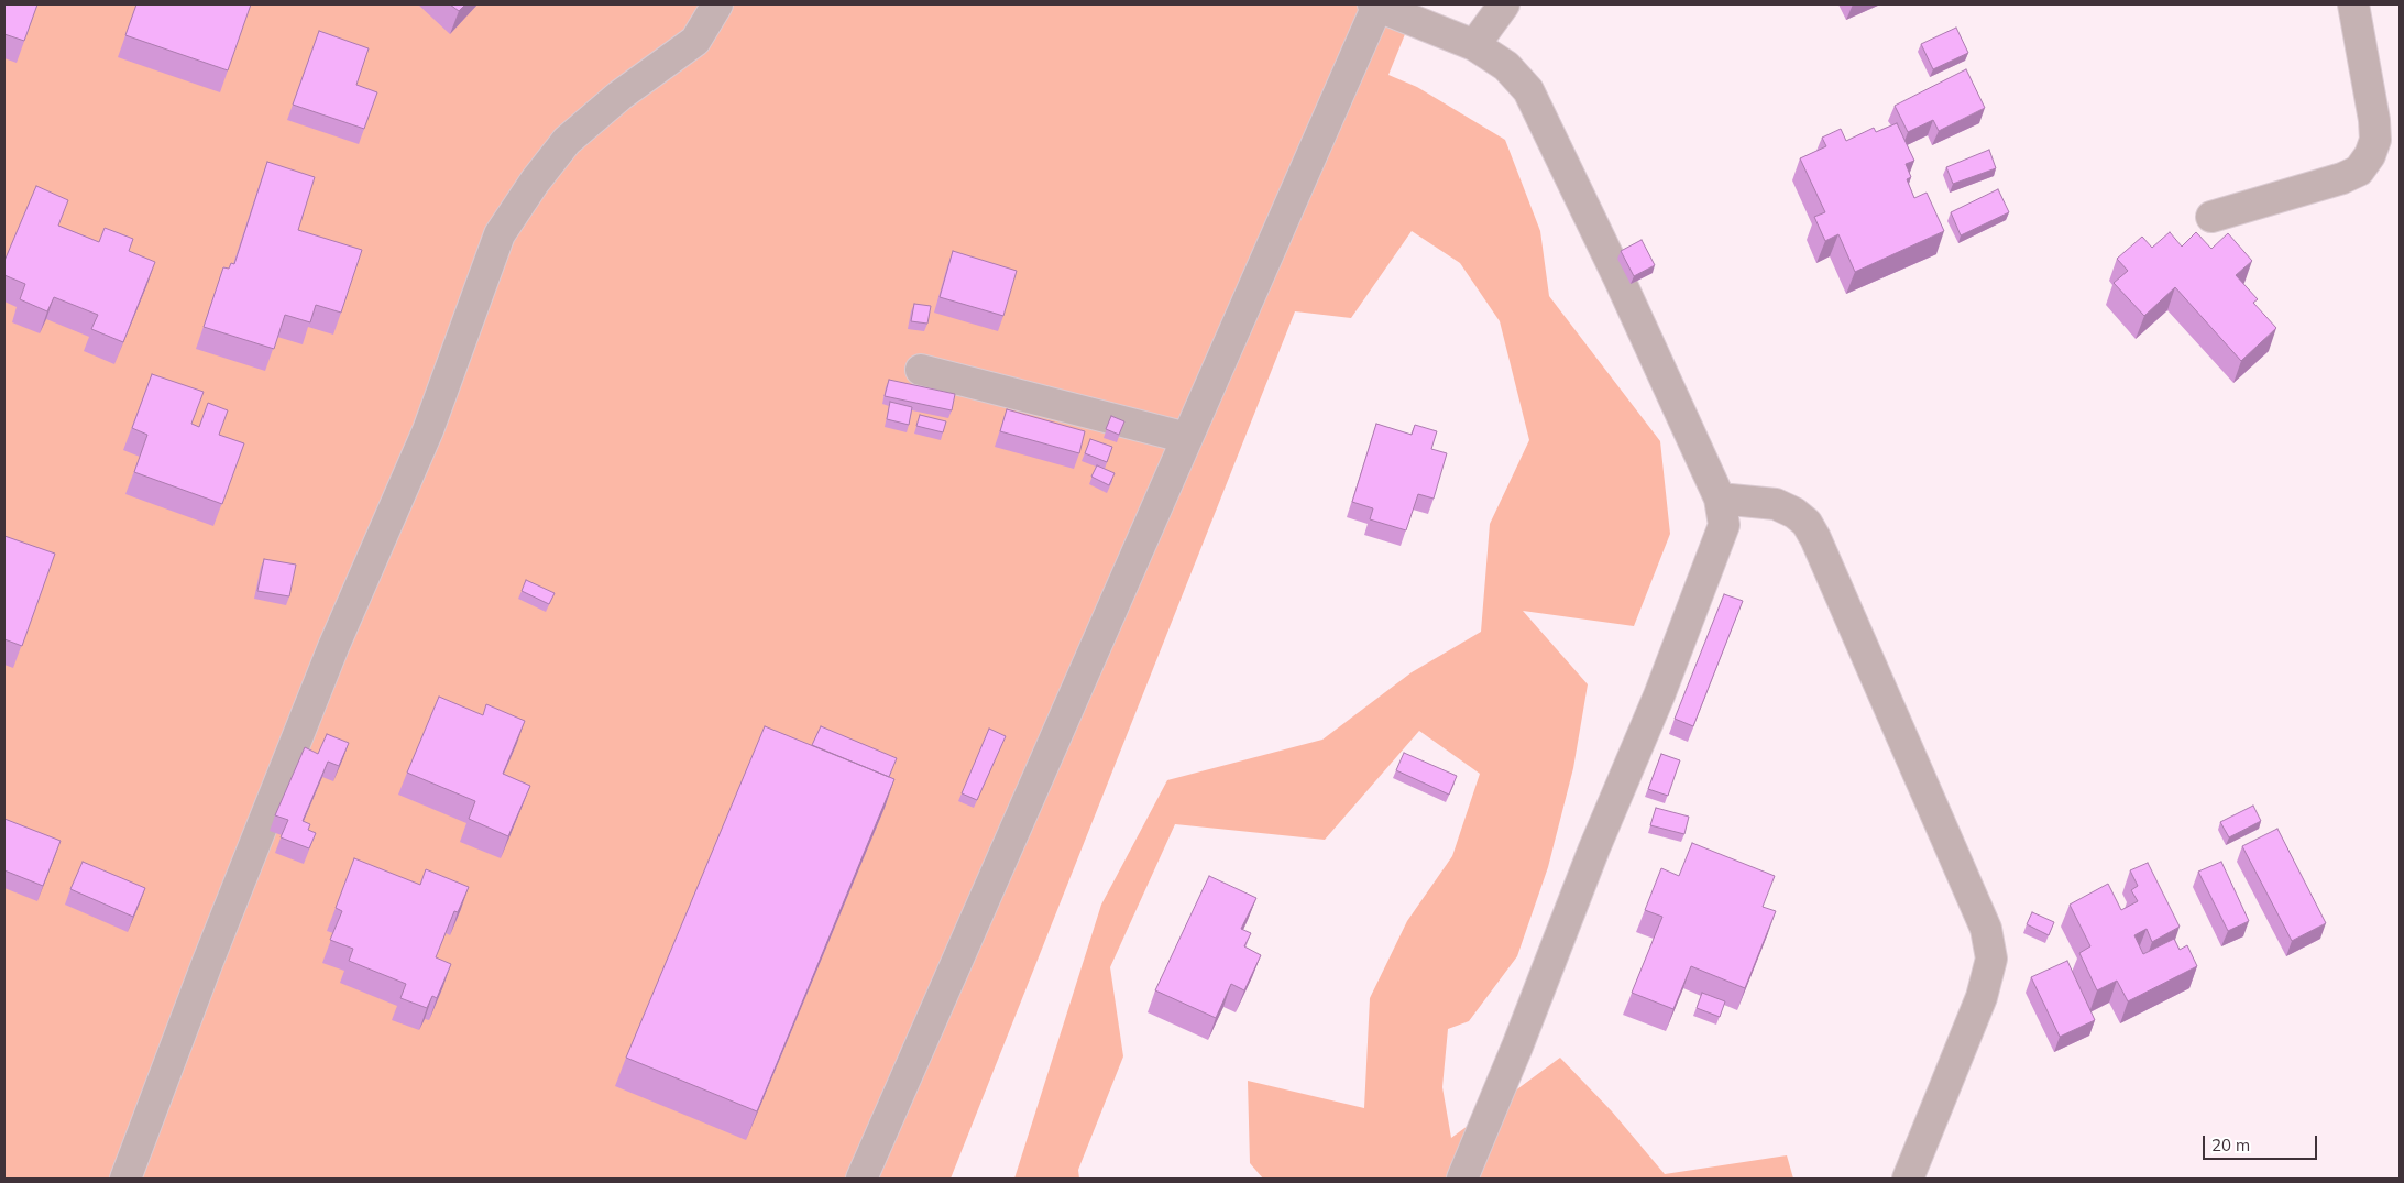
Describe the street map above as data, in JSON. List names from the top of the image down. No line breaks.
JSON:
{"scale_bar":"20 m"}
